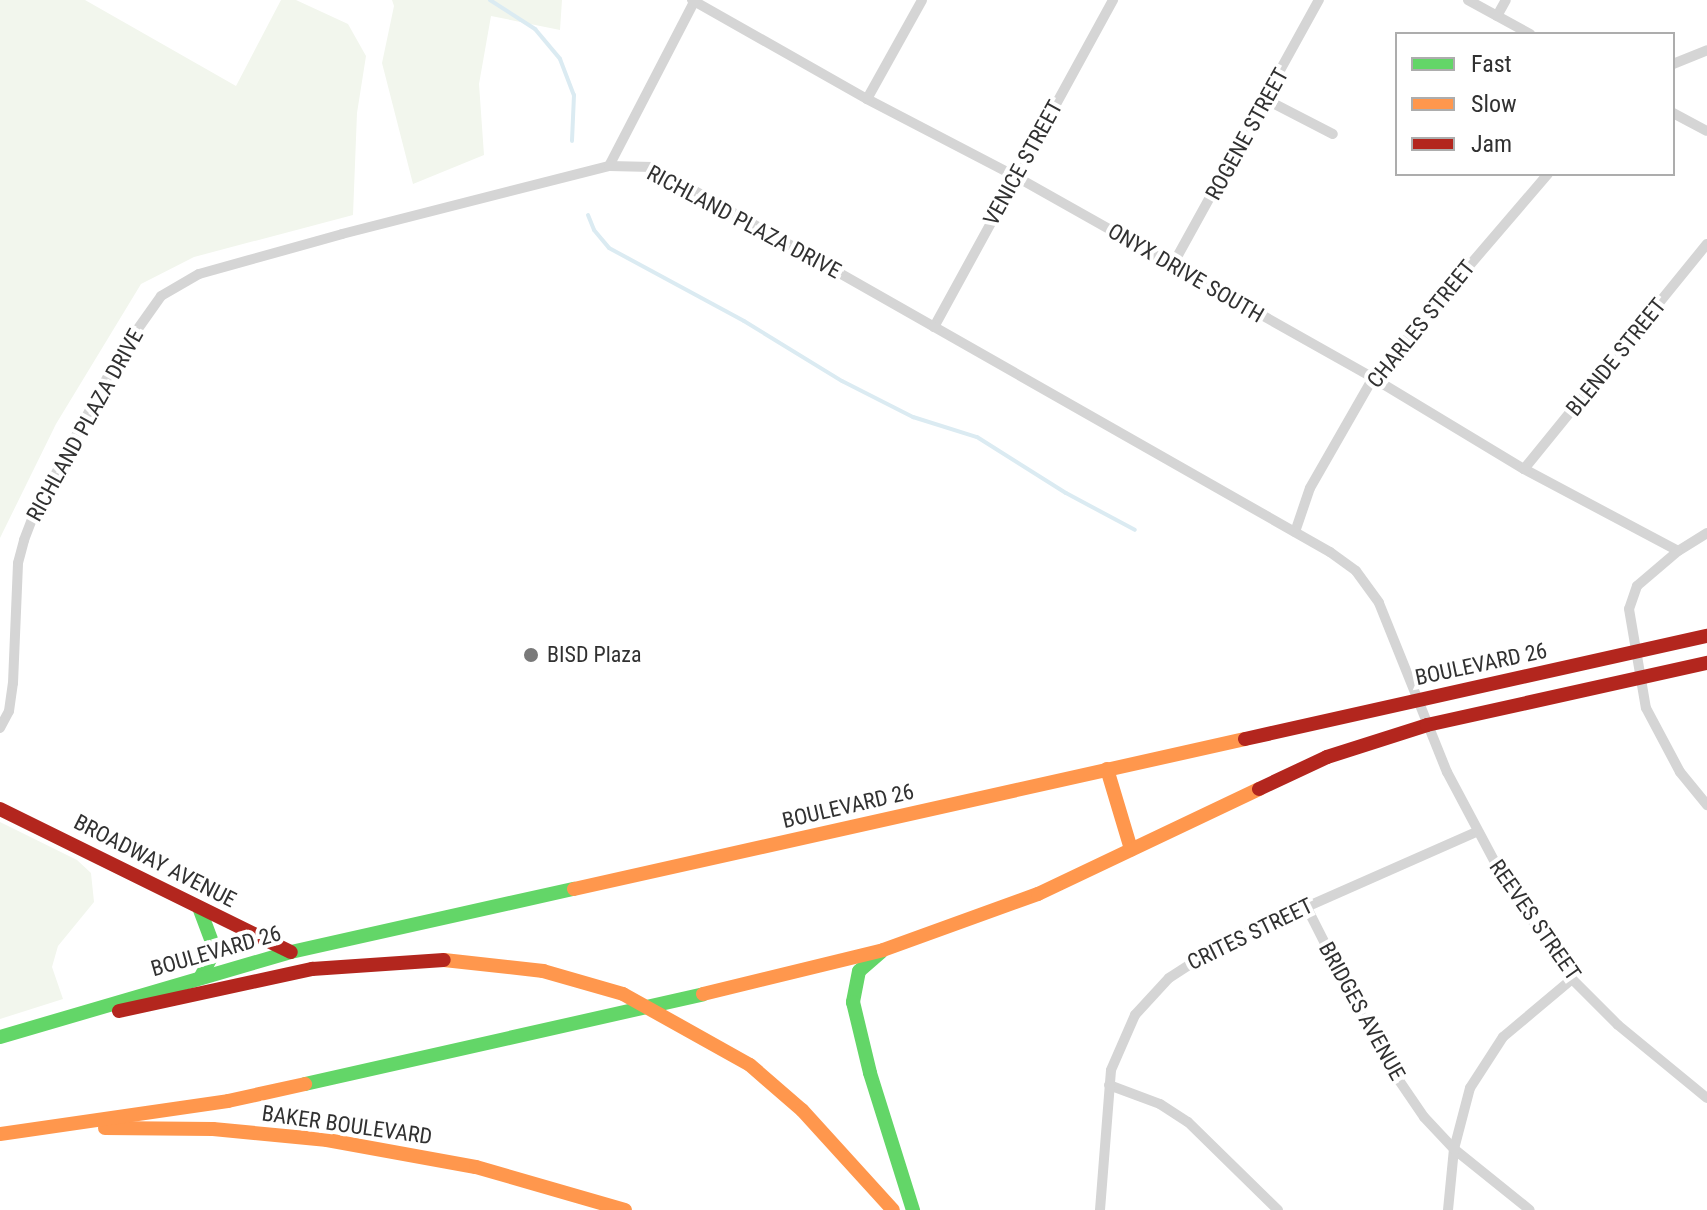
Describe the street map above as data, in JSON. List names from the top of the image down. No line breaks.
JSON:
{"streets":{"main road":["BOULEVARD 26","BROADWAY AVENUE","BAKER BOULEVARD"],"street":["ROGENE STREET","VENICE STREET","RICHLAND PLAZA DRIVE","ONYX DRIVE SOUTH","CHARLES STREET","BLENDE STREET","REEVES STREET","CRITES STREET","BRIDGES AVENUE"]},"crossings":[["ROGENE STREET","ONYX DRIVE SOUTH"],["VENICE STREET","RICHLAND PLAZA DRIVE"],["VENICE STREET","ONYX DRIVE SOUTH"],["RICHLAND PLAZA DRIVE","CHARLES STREET"],["RICHLAND PLAZA DRIVE","BOULEVARD 26"],["RICHLAND PLAZA DRIVE","REEVES STREET"],["ONYX DRIVE SOUTH","CHARLES STREET"],["ONYX DRIVE SOUTH","BLENDE STREET"],["BOULEVARD 26","BROADWAY AVENUE"],["BOULEVARD 26","REEVES STREET"],["REEVES STREET","CRITES STREET"],["CRITES STREET","BRIDGES AVENUE"]],"places":["BISD Plaza"],"legend":["Fast","Slow","Jam"]}
